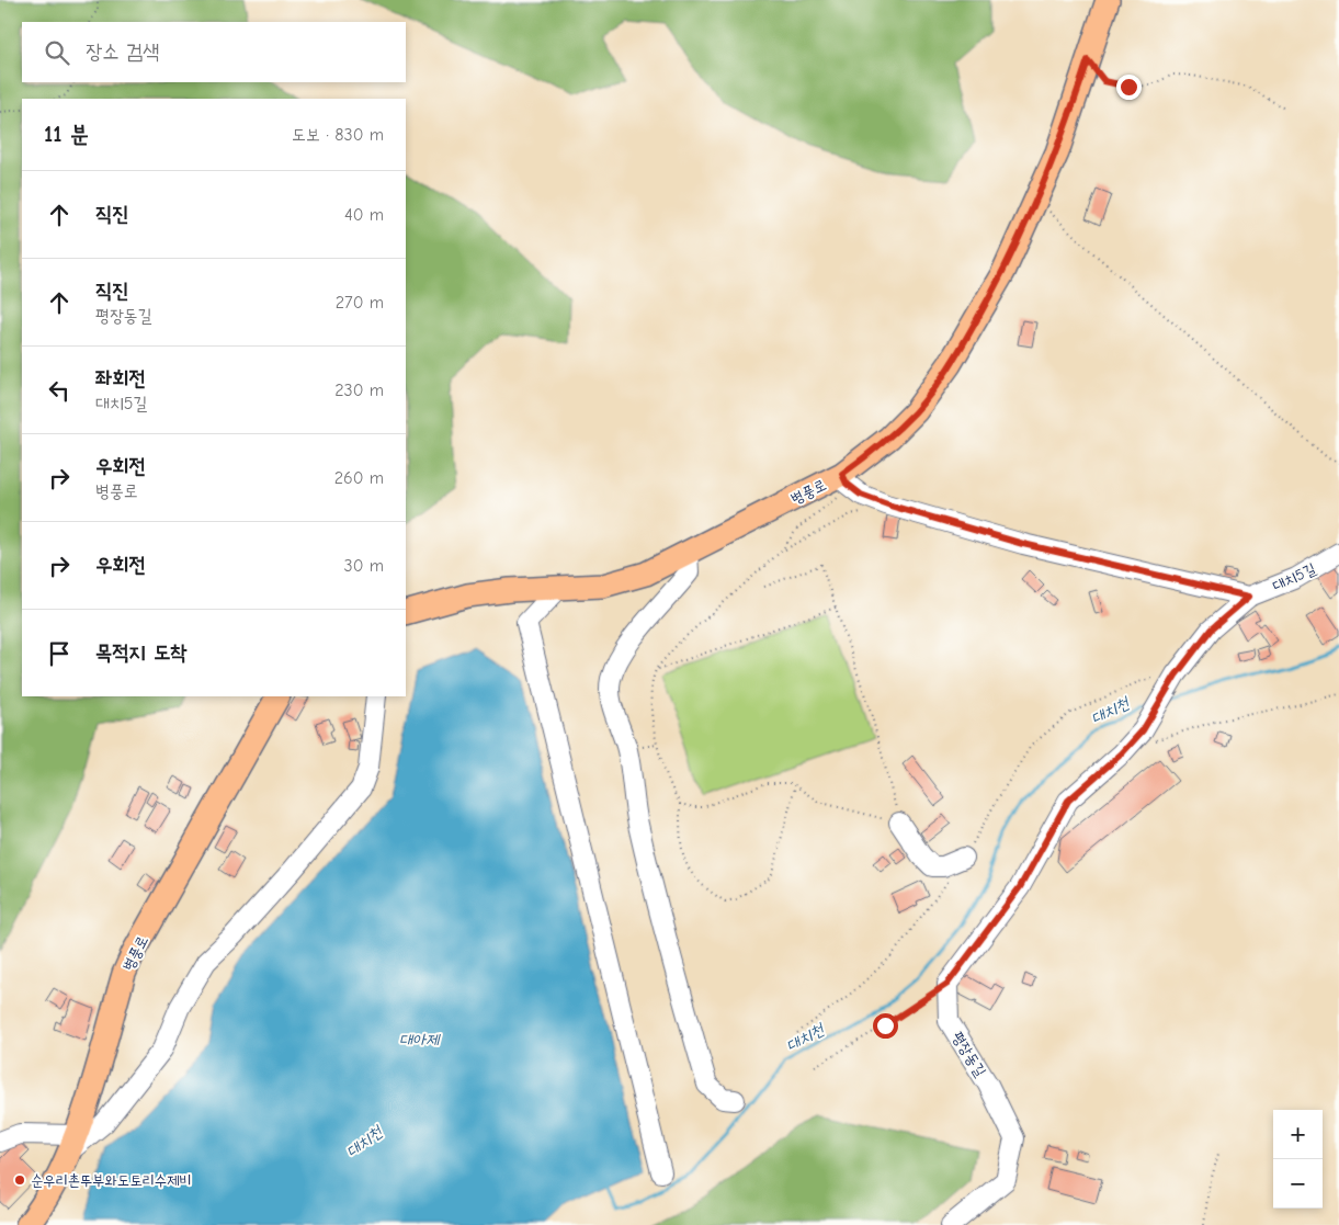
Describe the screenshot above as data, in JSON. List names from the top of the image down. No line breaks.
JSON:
{"streets":{"main road":["병풍로"],"street":["대치5길","평장동길"]},"water":["대치천","대아제"],"places":["순우리촌뚜부와도토리수제비"],"page":{"search":"장소 검색","heading":["11 분","도보 · 830 m"],"list":[["직진","40 m"],["직진","평장동길","270 m"],["좌회전","대치5길","230 m"],["우회전","병풍로","260 m"],["우회전","30 m"],"목적지 도착"],"map_buttons":["+","−"]}}
